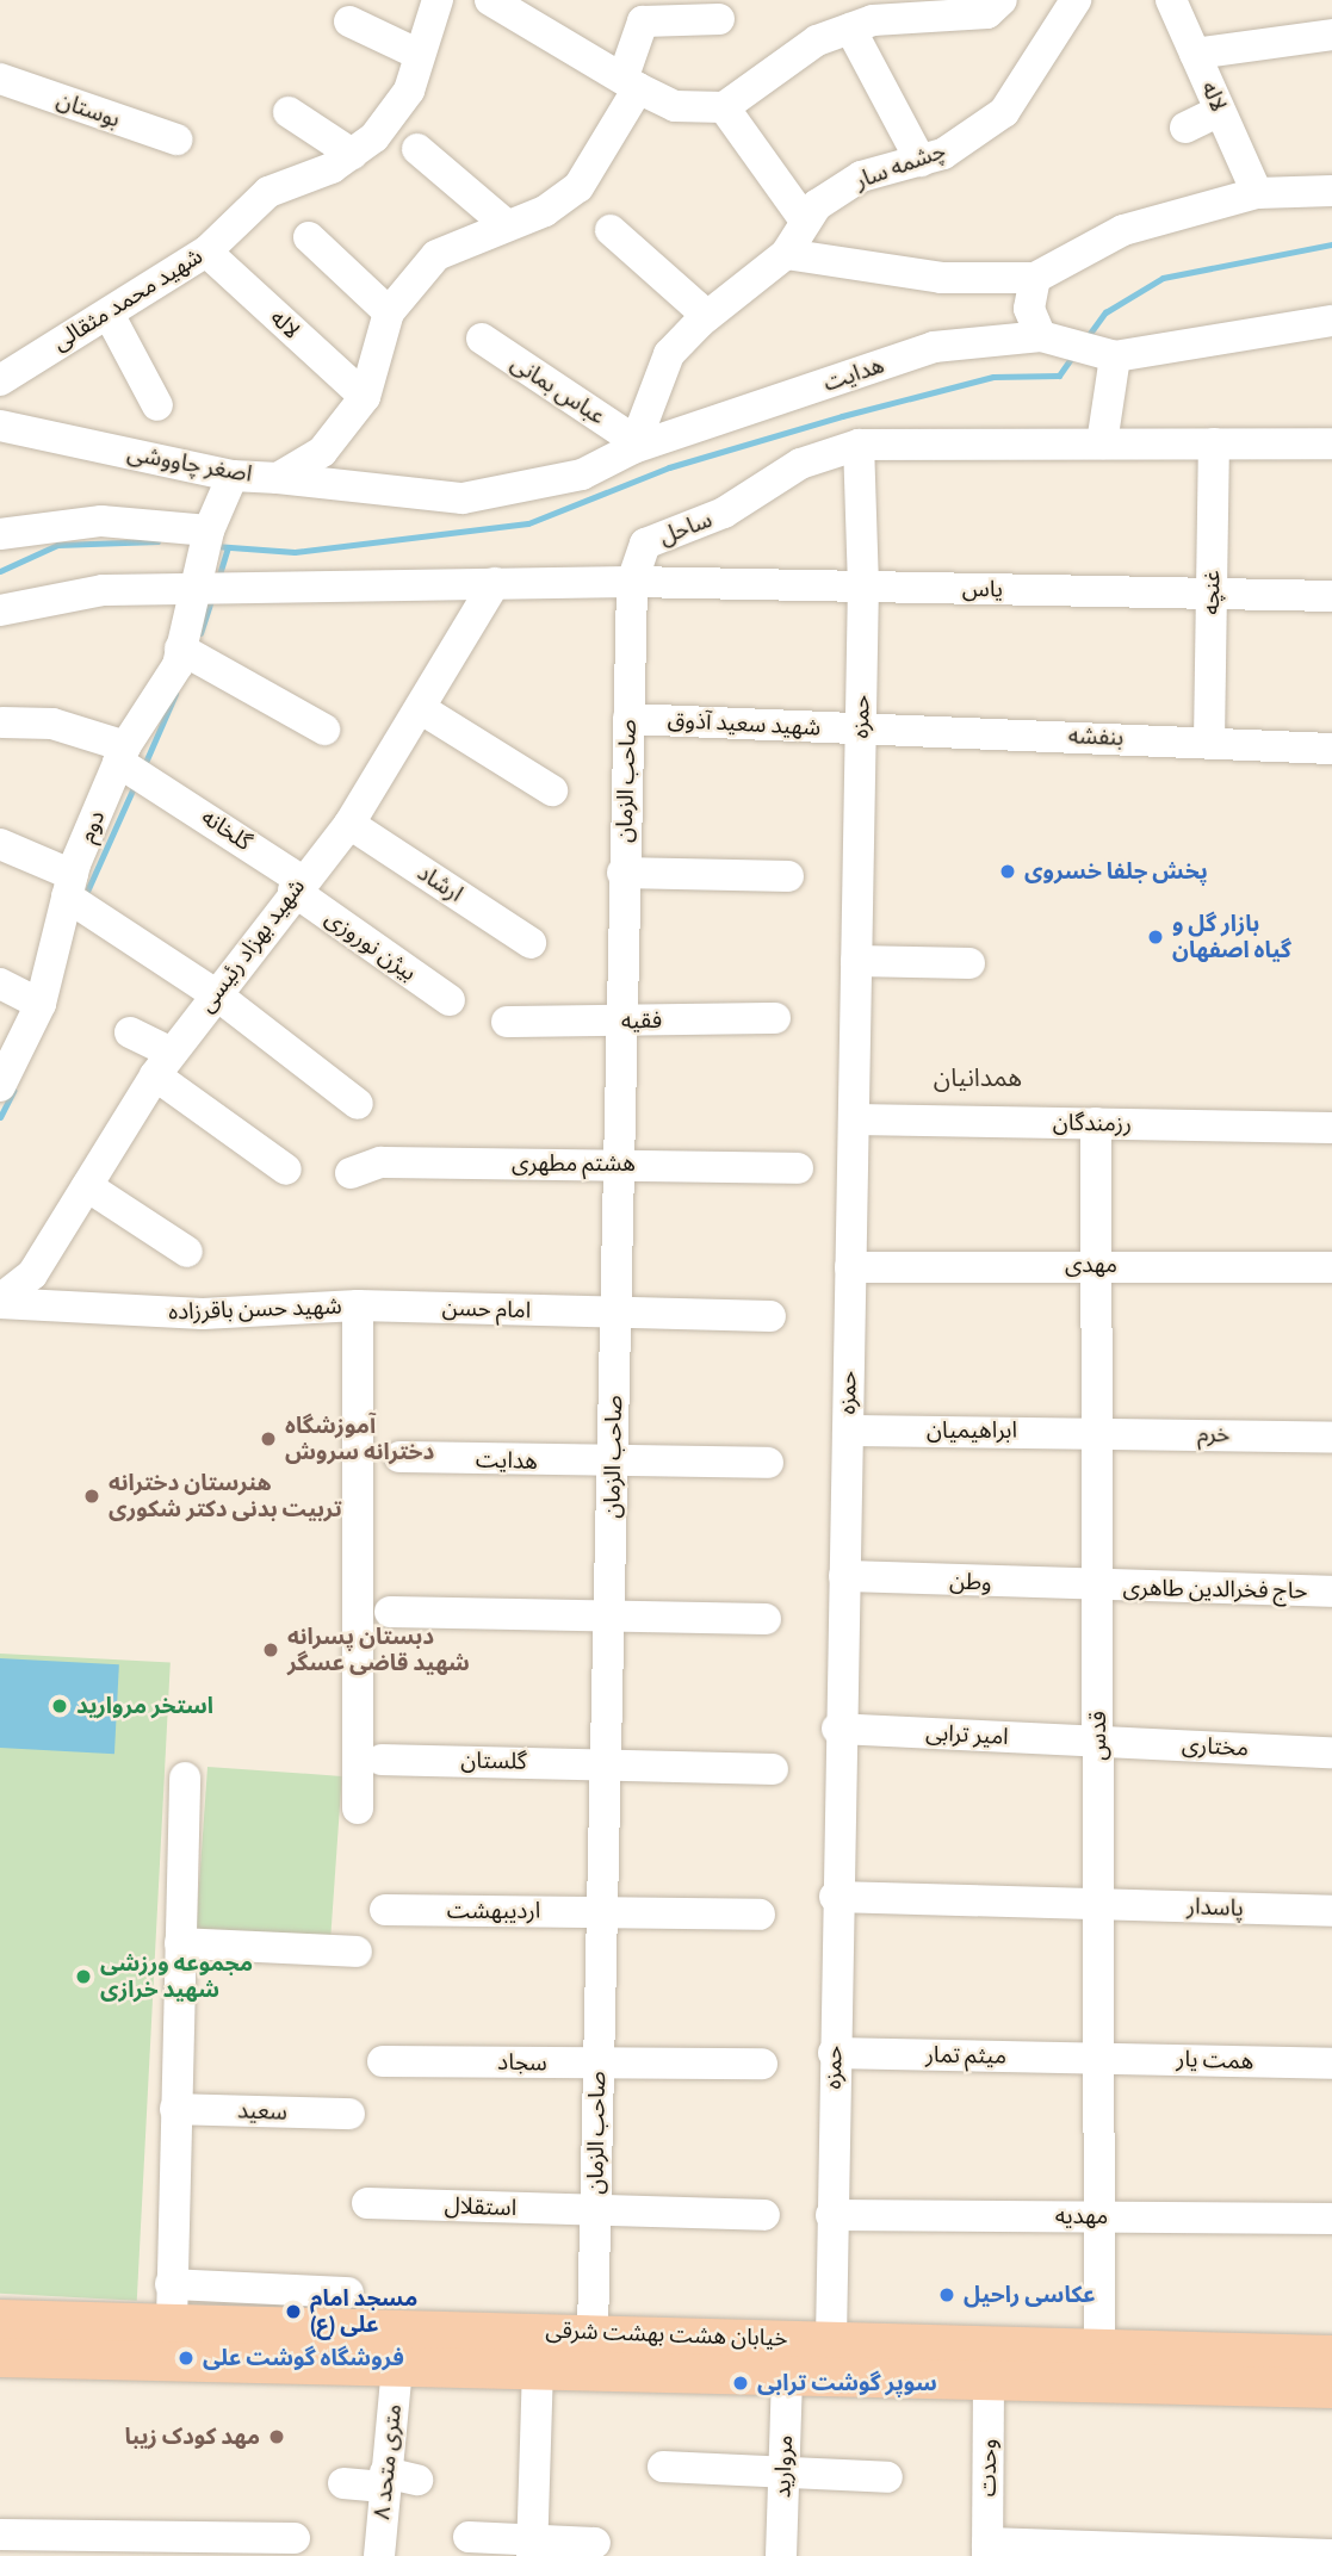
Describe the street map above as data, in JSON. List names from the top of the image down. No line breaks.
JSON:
{"streets":{"main road":["خیابان هشت بهشت شرقی"],"street":["لاله","بوستان","چشمه سار","شهید محمد مثقالی","هدایت","عباس بمانی","اصغر چاووشی","ساحل","یاس","غنچه","حمزه","شهید سعید آذوق","بنفشه","صاحب الزمان","دوم","گلخانه","ارشاد","شهید بهزاد رئیسی","بیژن نوروزی","فقیه","رزمندگان","هشتم مطهری","مهدی","شهید حسن باقرزاده","امام حسن","ابراهیمیان","خرم","وطن","حاج فخرالدین طاهری","امیر ترابی","قدس","مختاری","گلستان","پاسدار","اردیبهشت","میثم تمار","همت یار","سجاد","سعید","استقلال","مهدیه","۸ متری متحد","مروارید","وحدت"]},"crossings":[["لاله","شهید محمد مثقالی"],["لاله","اصغر چاووشی"],["هدایت","عباس بمانی"],["هدایت","اصغر چاووشی"],["هدایت","صاحب الزمان"],["اصغر چاووشی","دوم"],["ساحل","یاس"],["ساحل","غنچه"],["ساحل","حمزه"],["ساحل","صاحب الزمان"],["یاس","غنچه"],["یاس","حمزه"],["یاس","صاحب الزمان"],["غنچه","بنفشه"],["حمزه","شهید سعید آذوق"],["حمزه","بنفشه"],["حمزه","رزمندگان"],["حمزه","مهدی"],["حمزه","ابراهیمیان"],["حمزه","وطن"],["حمزه","امیر ترابی"],["حمزه","پاسدار"],["حمزه","میثم تمار"],["حمزه","مهدیه"],["حمزه","خیابان هشت بهشت شرقی"],["شهید سعید آذوق","بنفشه"],["شهید سعید آذوق","صاحب الزمان"],["صاحب الزمان","فقیه"],["صاحب الزمان","هشتم مطهری"],["صاحب الزمان","امام حسن"],["صاحب الزمان","گلستان"],["صاحب الزمان","اردیبهشت"],["صاحب الزمان","سجاد"],["صاحب الزمان","استقلال"],["صاحب الزمان","خیابان هشت بهشت شرقی"],["دوم","گلخانه"],["گلخانه","شهید بهزاد رئیسی"],["گلخانه","بیژن نوروزی"],["ارشاد","شهید بهزاد رئیسی"],["شهید بهزاد رئیسی","بیژن نوروزی"],["شهید بهزاد رئیسی","شهید حسن باقرزاده"],["رزمندگان","قدس"],["مهدی","قدس"],["شهید حسن باقرزاده","امام حسن"],["ابراهیمیان","خرم"],["ابراهیمیان","قدس"],["خرم","قدس"],["وطن","حاج فخرالدین طاهری"],["وطن","قدس"],["حاج فخرالدین طاهری","قدس"],["امیر ترابی","قدس"],["امیر ترابی","مختاری"],["قدس","مختاری"],["قدس","پاسدار"],["قدس","میثم تمار"],["قدس","همت یار"],["قدس","مهدیه"],["قدس","خیابان هشت بهشت شرقی"],["میثم تمار","همت یار"],["خیابان هشت بهشت شرقی","۸ متری متحد"],["خیابان هشت بهشت شرقی","مروارید"],["خیابان هشت بهشت شرقی","وحدت"]],"districts":["همدانیان"],"places":["پخش جلفا خسروی","بازار گل و گیاه اصفهان","آموزشگاه دخترانه سروش","هنرستان دخترانه تربیت بدنی دکتر شکوری","دبستان پسرانه شهید قاضی عسگر","استخر مروارید","مجموعه ورزشی شهید خرازی","عکاسی راحیل","مسجد امام علی (ع)","فروشگاه گوشت علی","سوپر گوشت ترابی","مهد کودک زیبا"]}
